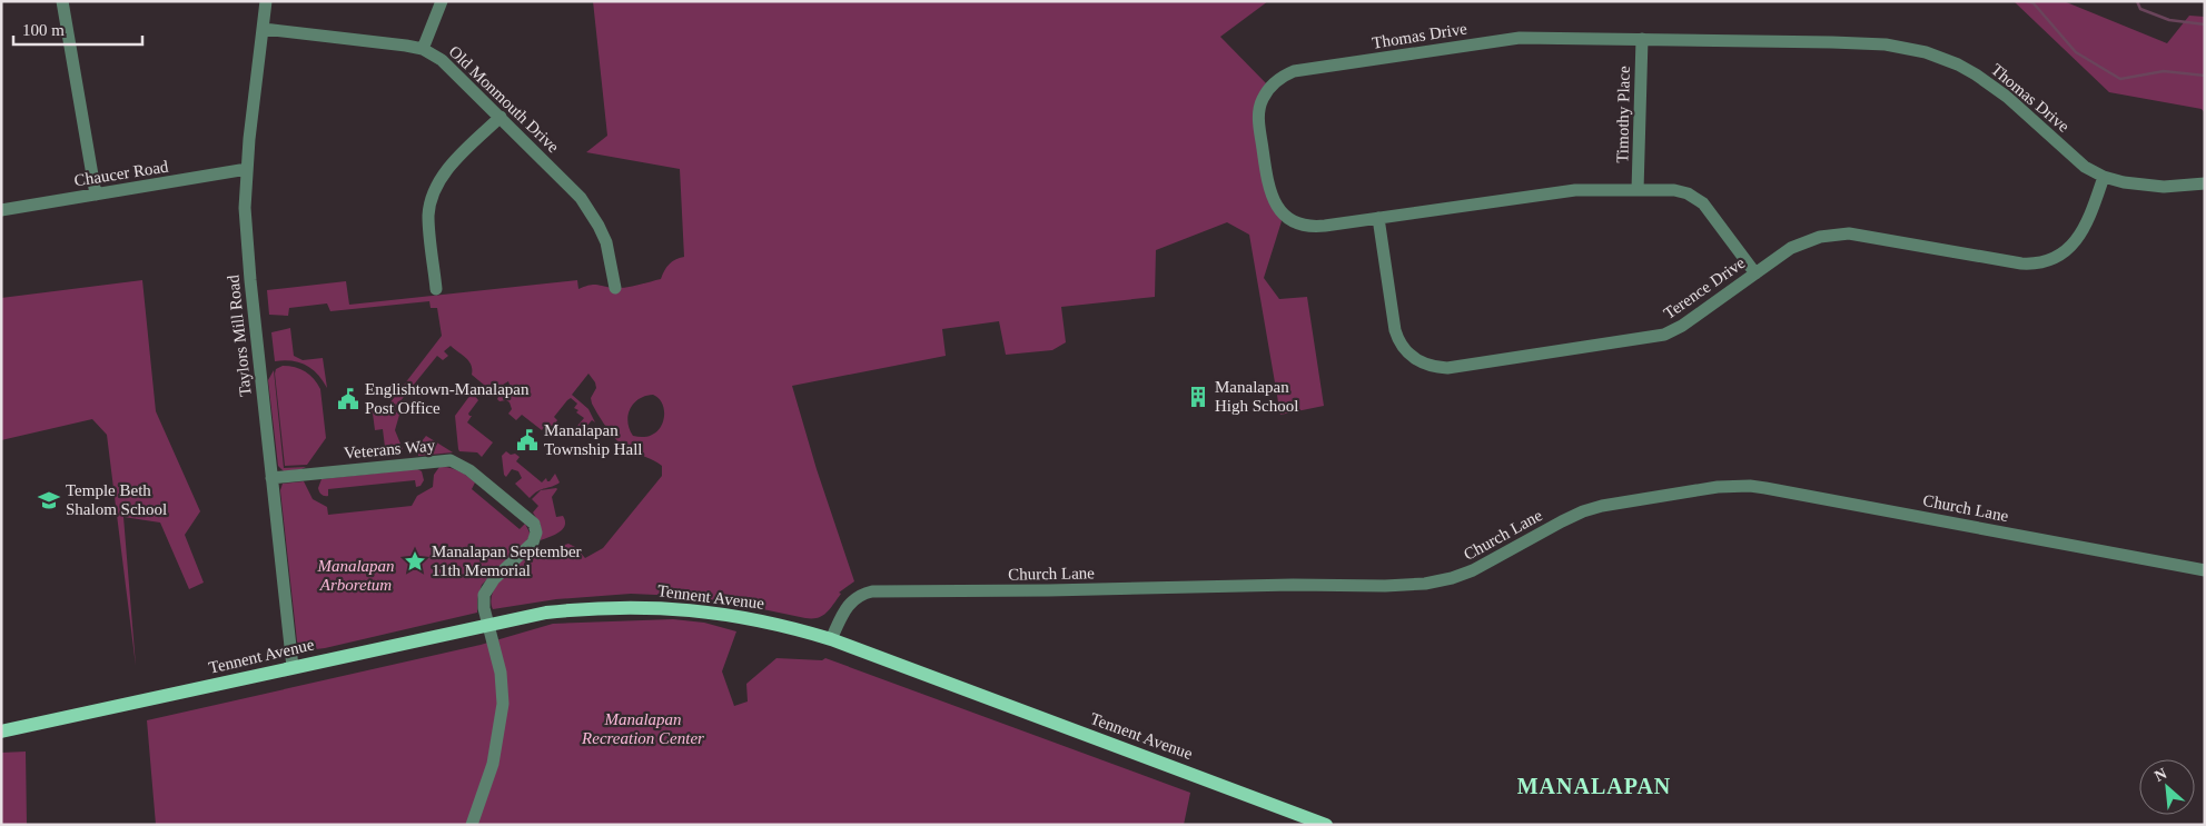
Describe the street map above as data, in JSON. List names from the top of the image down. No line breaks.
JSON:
{"streets":{"main road":["Tennent Avenue"],"street":["Thomas Drive","Old Monmouth Drive","Timothy Place","Chaucer Road","Terence Drive","Taylors Mill Road","Veterans Way","Church Lane"]},"crossings":[["Thomas Drive","Timothy Place"],["Thomas Drive","Terence Drive"],["Old Monmouth Drive","Taylors Mill Road"],["Chaucer Road","Taylors Mill Road"],["Taylors Mill Road","Veterans Way"],["Taylors Mill Road","Tennent Avenue"],["Veterans Way","Tennent Avenue"],["Church Lane","Tennent Avenue"]],"districts":["MANALAPAN"],"parks":["Manalapan Arboretum","Manalapan Recreation Center"],"places":{"building":["Manalapan High School"],"public building":["Englishtown-Manalapan Post Office","Manalapan Township Hall"],"school or university":["Temple Beth Shalom School"],"place":["Manalapan September 11th Memorial"]},"scale_bar":"100 m","north":"top left"}
